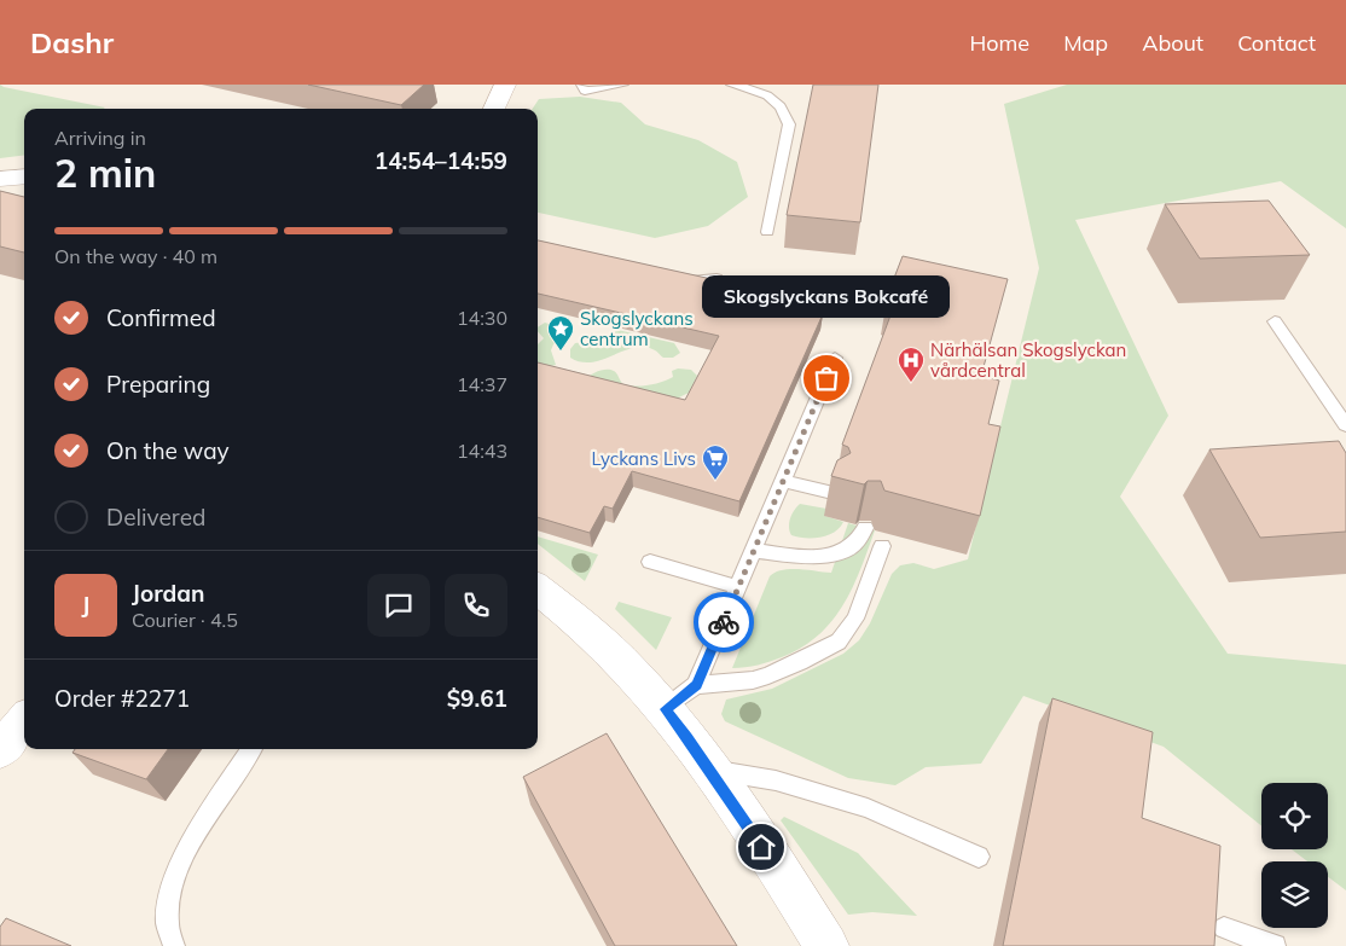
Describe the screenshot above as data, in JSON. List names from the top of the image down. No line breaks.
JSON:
{"places":{"place":["Skogslyckans centrum"],"other":["Skogslyckans Bokcafé"],"hospital":["Närhälsan Skogslyckan vårdcentral"],"supermarket":["Lyckans Livs"]},"page":{"header":"Dashr","nav":["Home","Map","About","Contact"],"heading":["2 min","Arriving in","14:54–14:59"],"panel":["Jordan","Courier · 4.5","Order #2271","$9.61"],"bar":"On the way · 40 m","bubble":"Skogslyckans Bokcafé","list":[["Confirmed","14:30"],["Preparing","14:37"],["On the way","14:43"],"Delivered"],"round":"J"}}
